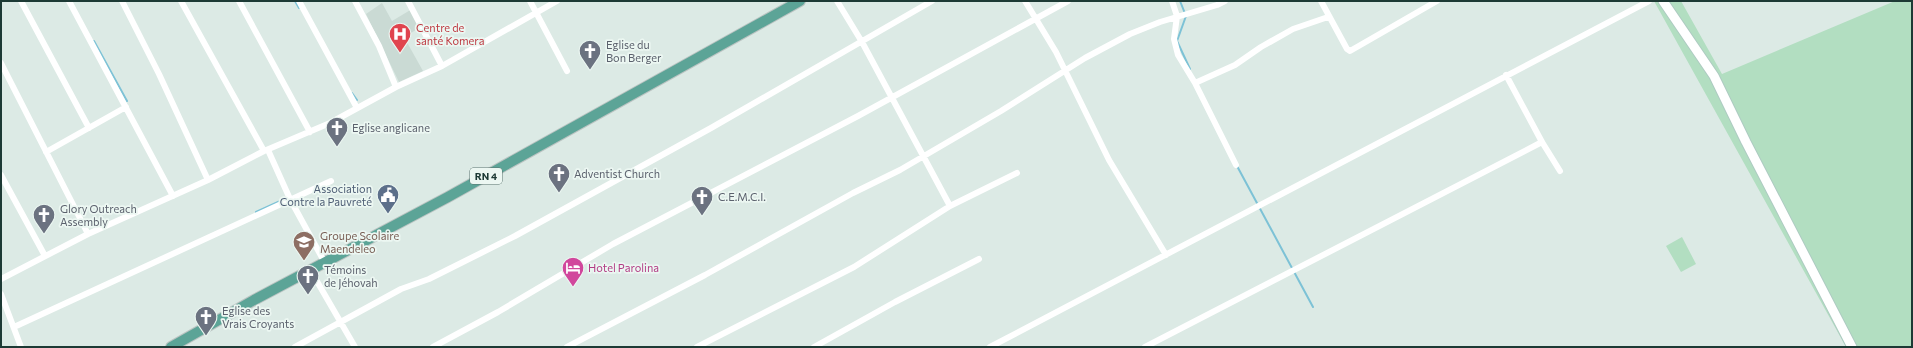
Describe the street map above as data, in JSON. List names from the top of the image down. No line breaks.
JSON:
{"streets":{"main road":["RN 4"]},"places":{"hospital":["Centre de santé Komera"],"church":["Eglise du Bon Berger","Eglise anglicane","Adventist Church","C.E.M.C.I.","Glory Outreach Assembly","Témoins de Jéhovah","Eglise des Vrais Croyants"],"public building":["Association Contre la Pauvreté"],"school or university":["Groupe Scolaire Maendeleo"],"hotel":["Hotel Parolina"]}}
